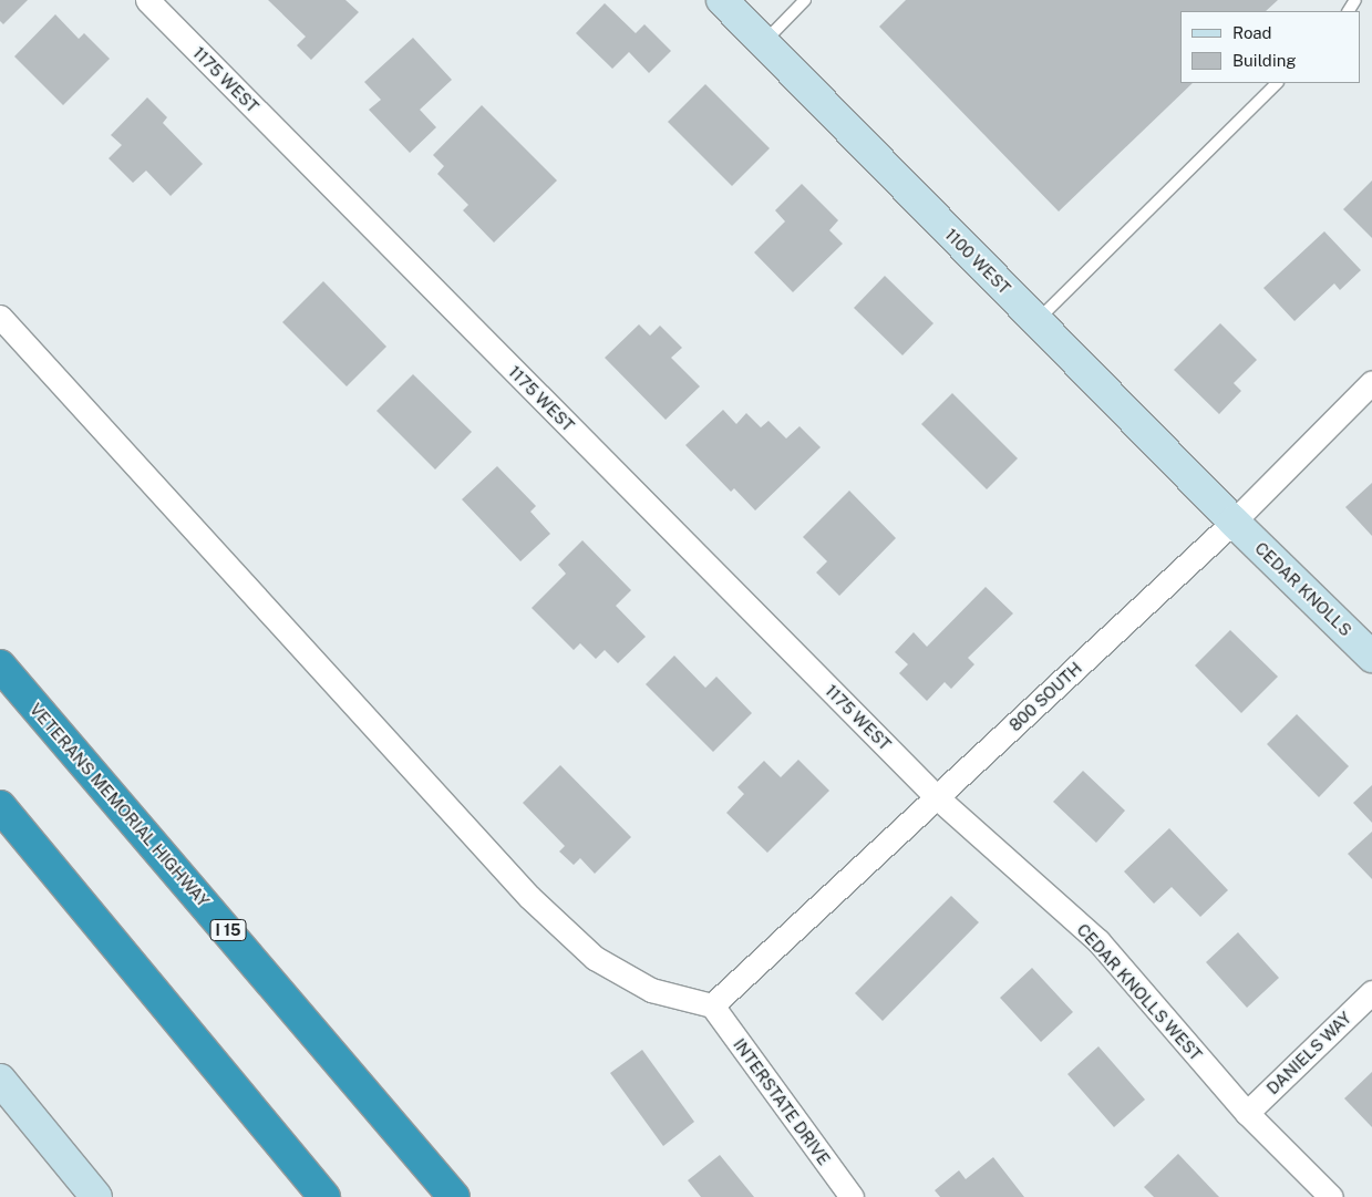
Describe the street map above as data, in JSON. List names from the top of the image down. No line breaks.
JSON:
{"streets":{"highway":["VETERANS MEMORIAL HIGHWAY","I 15"],"street":["1175 WEST","1100 WEST","CEDAR KNOLLS","800 SOUTH","CEDAR KNOLLS WEST","DANIELS WAY","INTERSTATE DRIVE"]},"crossings":[["1175 WEST","800 SOUTH"],["1175 WEST","CEDAR KNOLLS WEST"],["1100 WEST","CEDAR KNOLLS"],["1100 WEST","800 SOUTH"],["CEDAR KNOLLS","800 SOUTH"],["800 SOUTH","CEDAR KNOLLS WEST"],["800 SOUTH","INTERSTATE DRIVE"],["CEDAR KNOLLS WEST","DANIELS WAY"]],"legend":["Road","Building"]}
